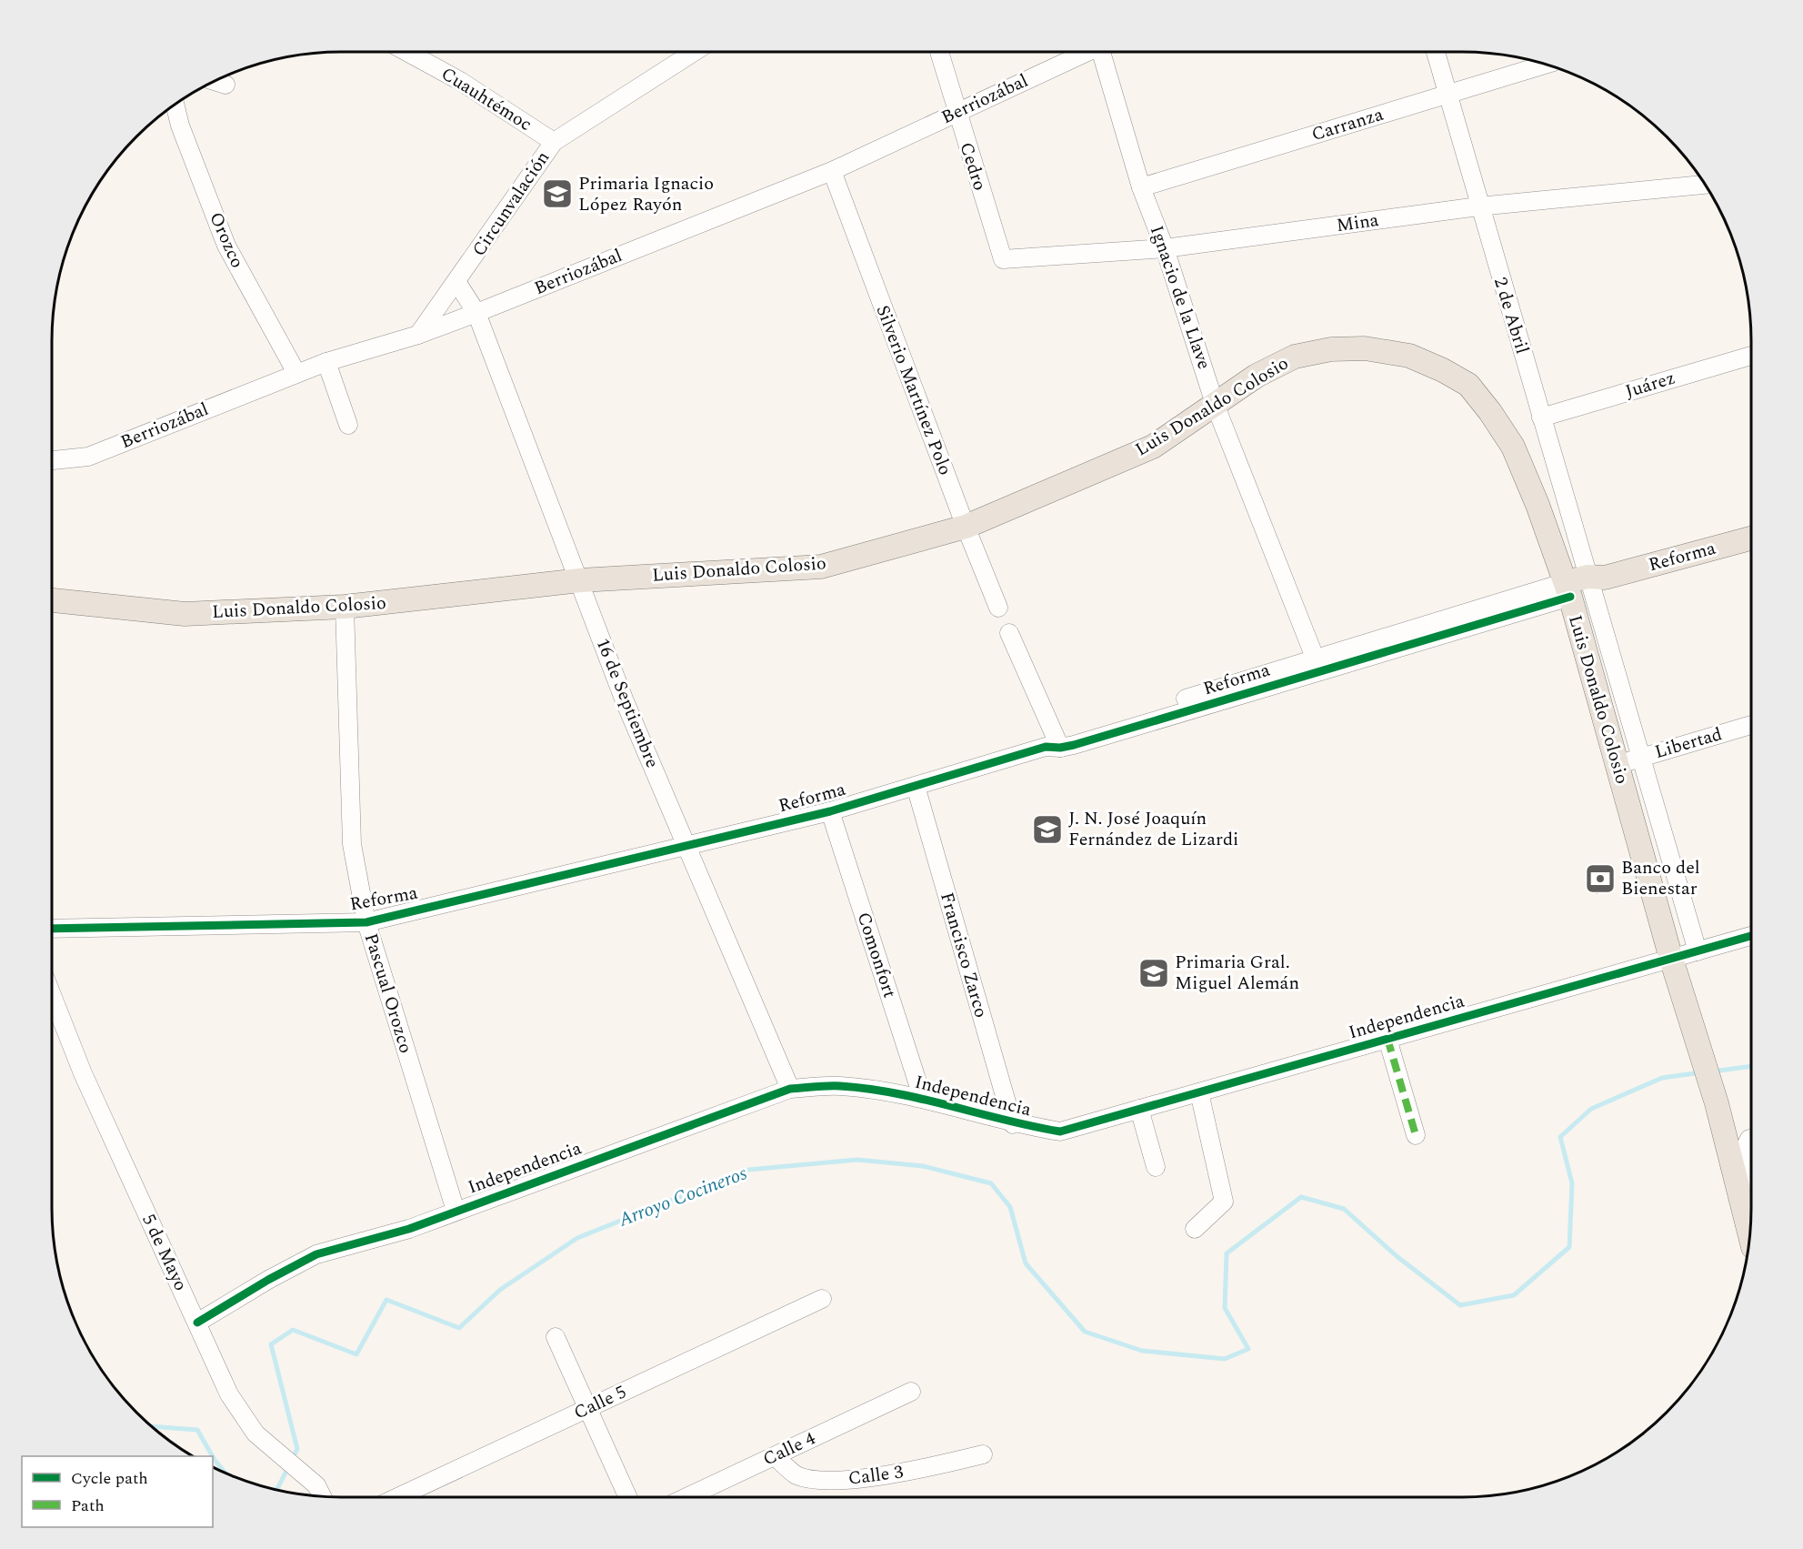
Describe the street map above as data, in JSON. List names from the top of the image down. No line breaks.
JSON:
{"streets":{"main road":["Luis Donaldo Colosio","Reforma"],"street":["Cuauhtémoc","Berriozábal","Carranza","Cedro","Circunvalación","Mina","Orozco","Ignacio de la Llave","2 de Abril","Juárez","Silverio Martínez Polo","16 de Septiembre","Libertad","Comonfort","Francisco Zarco","Pascual Orozco","Independencia","5 de Mayo","Calle 5","Calle 4","Calle 3"]},"crossings":[["Cuauhtémoc","Circunvalación"],["Berriozábal","Cedro"],["Berriozábal","Circunvalación"],["Berriozábal","Orozco"],["Berriozábal","Silverio Martínez Polo"],["Berriozábal","16 de Septiembre"],["Carranza","Ignacio de la Llave"],["Carranza","2 de Abril"],["Cedro","Mina"],["Mina","Ignacio de la Llave"],["Mina","2 de Abril"],["Ignacio de la Llave","Luis Donaldo Colosio"],["Ignacio de la Llave","Reforma"],["2 de Abril","Juárez"],["2 de Abril","Luis Donaldo Colosio"],["2 de Abril","Reforma"],["Silverio Martínez Polo","Luis Donaldo Colosio"],["Luis Donaldo Colosio","Reforma"],["Luis Donaldo Colosio","16 de Septiembre"],["Luis Donaldo Colosio","Libertad"],["Luis Donaldo Colosio","Pascual Orozco"],["Luis Donaldo Colosio","Independencia"],["Reforma","16 de Septiembre"],["Reforma","Comonfort"],["Reforma","Francisco Zarco"],["Reforma","Pascual Orozco"],["16 de Septiembre","Independencia"],["Comonfort","Independencia"],["Francisco Zarco","Independencia"],["Pascual Orozco","Independencia"],["Independencia","5 de Mayo"],["Calle 4","Calle 3"]],"water":["Arroyo Cocineros"],"places":{"school or university":["Primaria Ignacio López Rayón","J. N. José Joaquín Fernández de Lizardi","Primaria Gral. Miguel Alemán"],"bank":["Banco del Bienestar"]},"legend":["Cycle path","Path"]}
